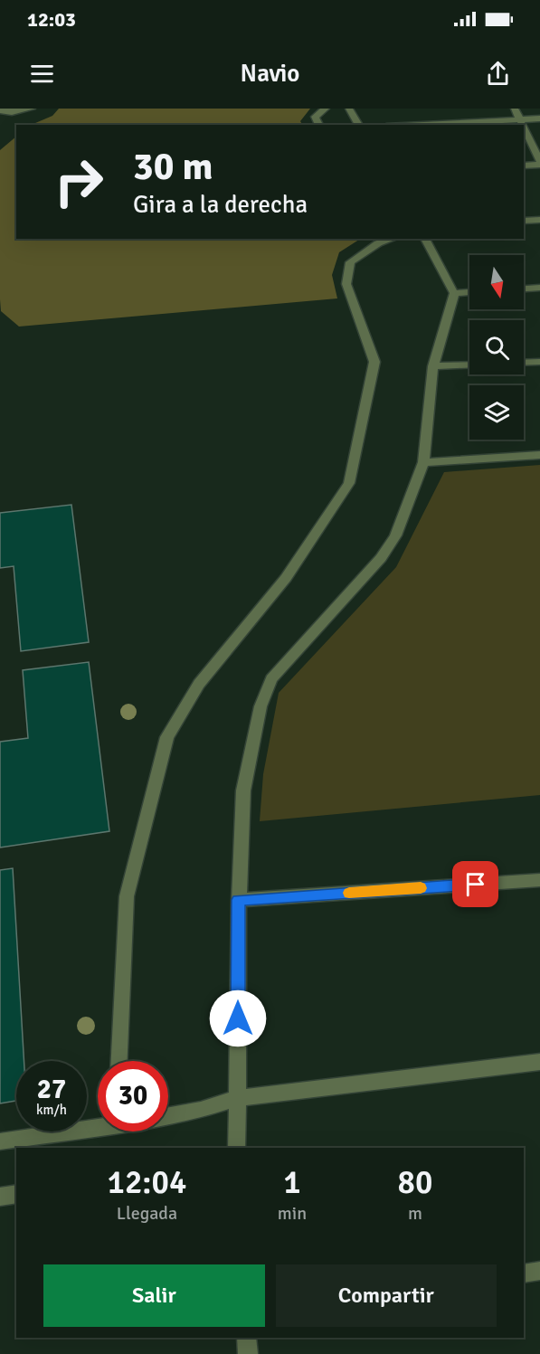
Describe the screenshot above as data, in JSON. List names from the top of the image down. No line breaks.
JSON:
{"north":"bottom","page":{"status":"12:03","header":"Navio","turn":["30 m","Gira a la derecha"],"speed":"27 km/h","limit":"30","eta":["12:04","Llegada","1","min","80","m"],"buttons":["Salir","Compartir"]}}
